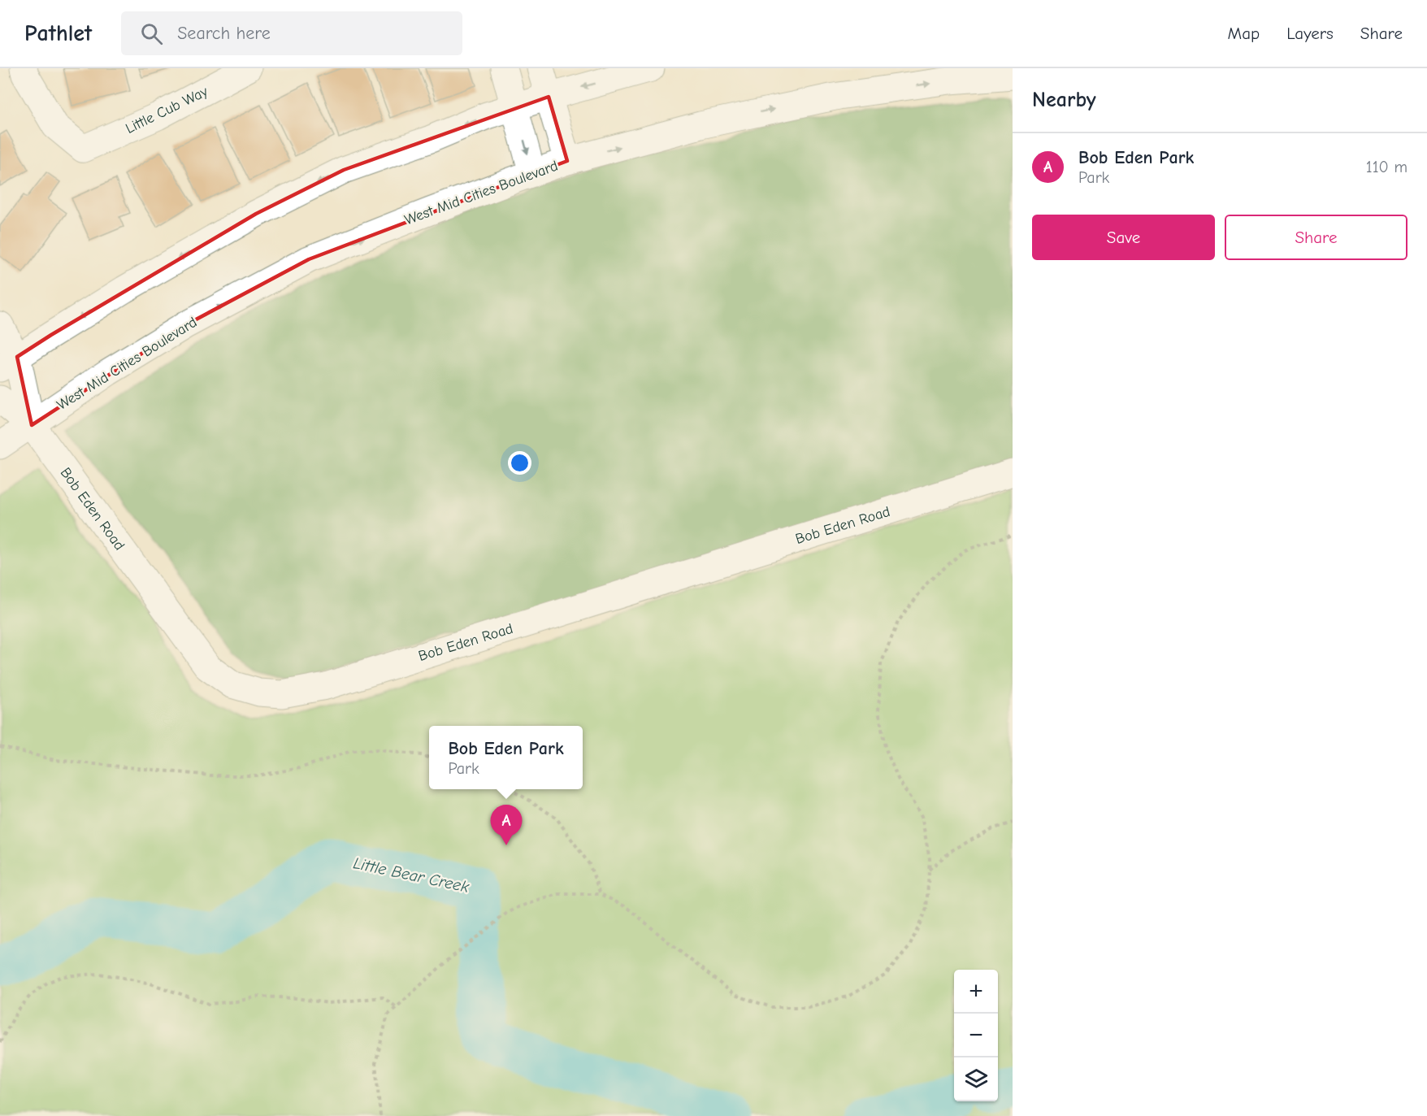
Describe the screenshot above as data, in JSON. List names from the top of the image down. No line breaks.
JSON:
{"streets":{"main road":["Little Cub Way","West Mid Cities Boulevard","Bob Eden Road"]},"crossings":[["West Mid Cities Boulevard","Bob Eden Road"]],"water":["Little Bear Creek"],"page":{"header":"Pathlet","search":"Search here","nav":["Map","Layers","Share"],"heading":"Nearby","list":[{"mark":"A","name":"Bob Eden Park","note":"Park","value":"110 m"}],"buttons":["Save","Share"],"popup":["Bob Eden Park","Park"],"pins":"A","map_buttons":["+","−"]}}
